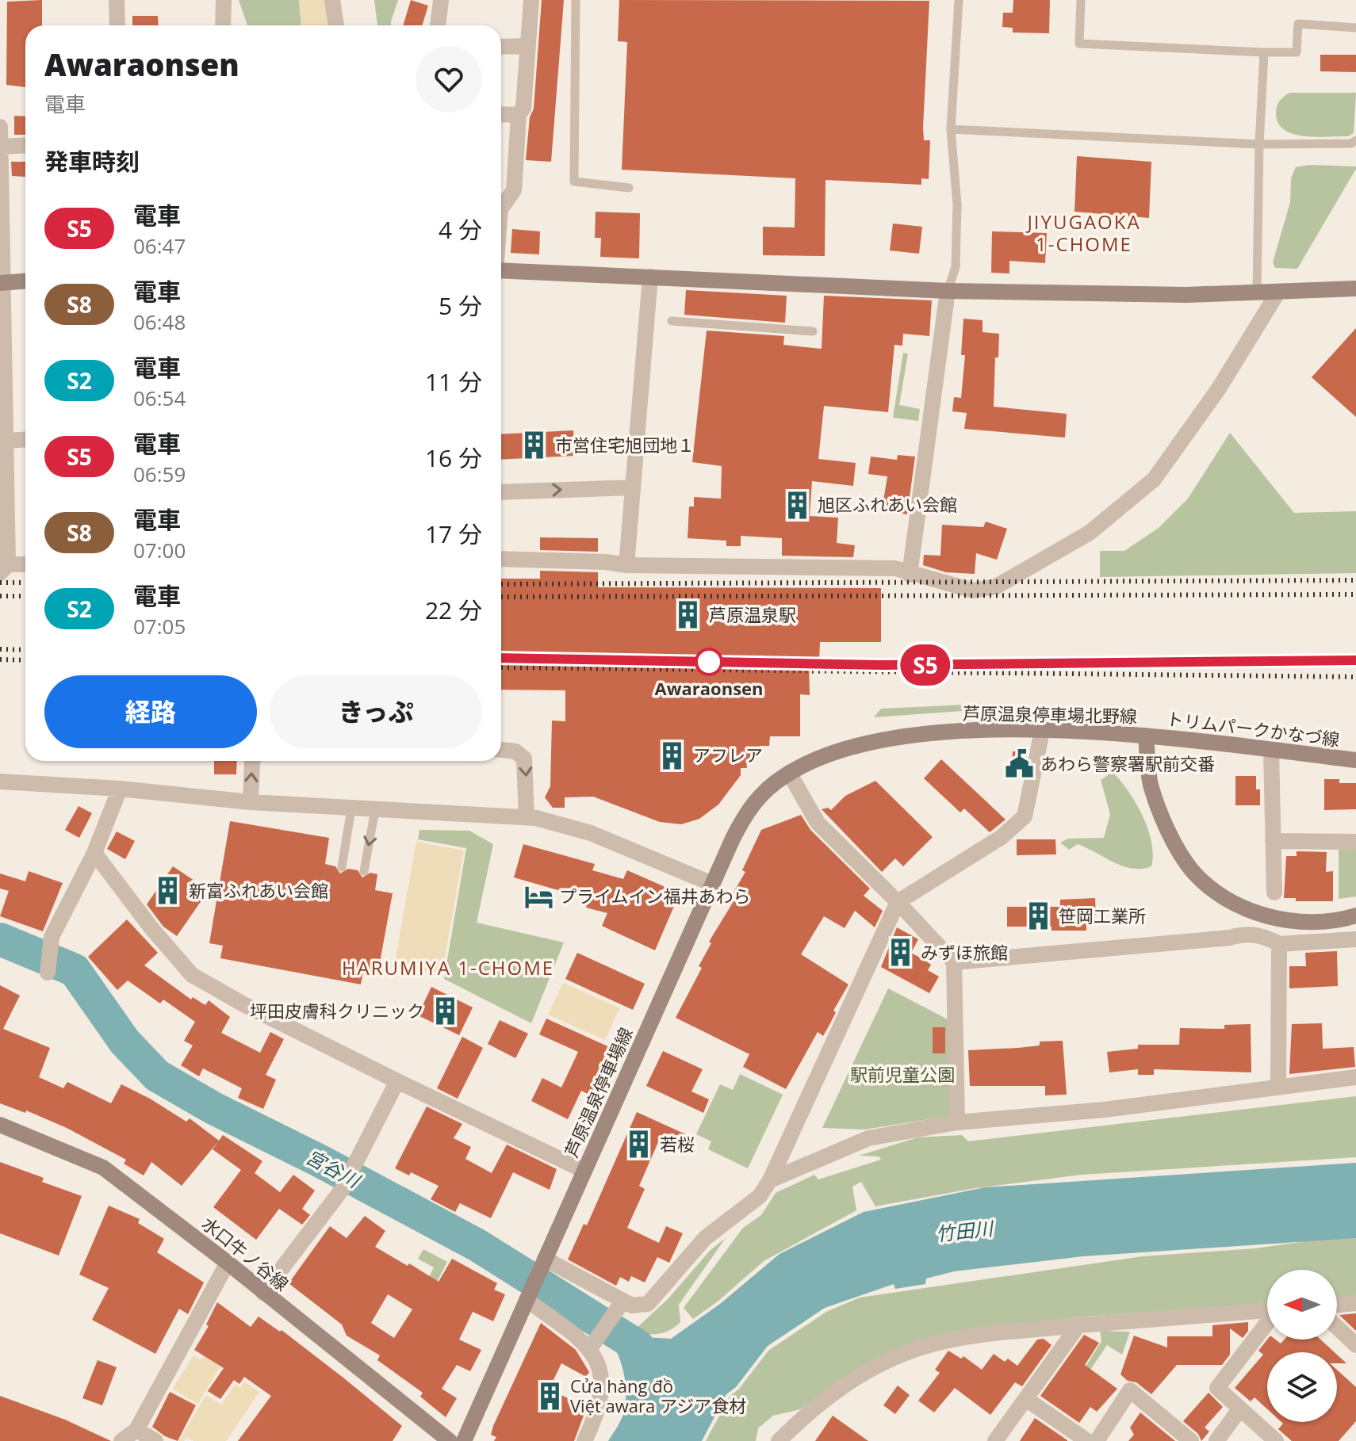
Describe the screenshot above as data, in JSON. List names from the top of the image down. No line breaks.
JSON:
{"streets":{"main road":["芦原温泉停車場北野線","トリムパークかなづ線","芦原温泉停車場線","水口牛ノ谷線"]},"crossings":[["芦原温泉停車場北野線","トリムパークかなづ線"],["芦原温泉停車場北野線","芦原温泉停車場線"]],"districts":["JIYUGAOKA 1-CHOME","HARUMIYA 1-CHOME"],"water":["宮谷川","竹田川"],"parks":["駅前児童公園"],"places":{"building":["市営住宅旭団地１","旭区ふれあい会館","芦原温泉駅","アフレア","新富ふれあい会館","笹岡工業所","みずほ旅館","坪田皮膚科クリニック","若桜","Cửa hàng đồ Việt awara アジア食材"],"other":["Awaraonsen"],"public building":["あわら警察署駅前交番"],"hotel":["プライムイン福井あわら"]},"north":"left","page":{"on_map":"S5","heading":[["Awaraonsen","電車"],"発車時刻"],"list":[{"mark":"S5","name":"電車","note":"06:47","value":"4 分"},{"mark":"S8","name":"電車","note":"06:48","value":"5 分"},{"mark":"S2","name":"電車","note":"06:54","value":"11 分"},{"mark":"S5","name":"電車","note":"06:59","value":"16 分"},{"mark":"S8","name":"電車","note":"07:00","value":"17 分"},{"mark":"S2","name":"電車","note":"07:05","value":"22 分"}],"buttons":["経路","きっぷ"]}}
